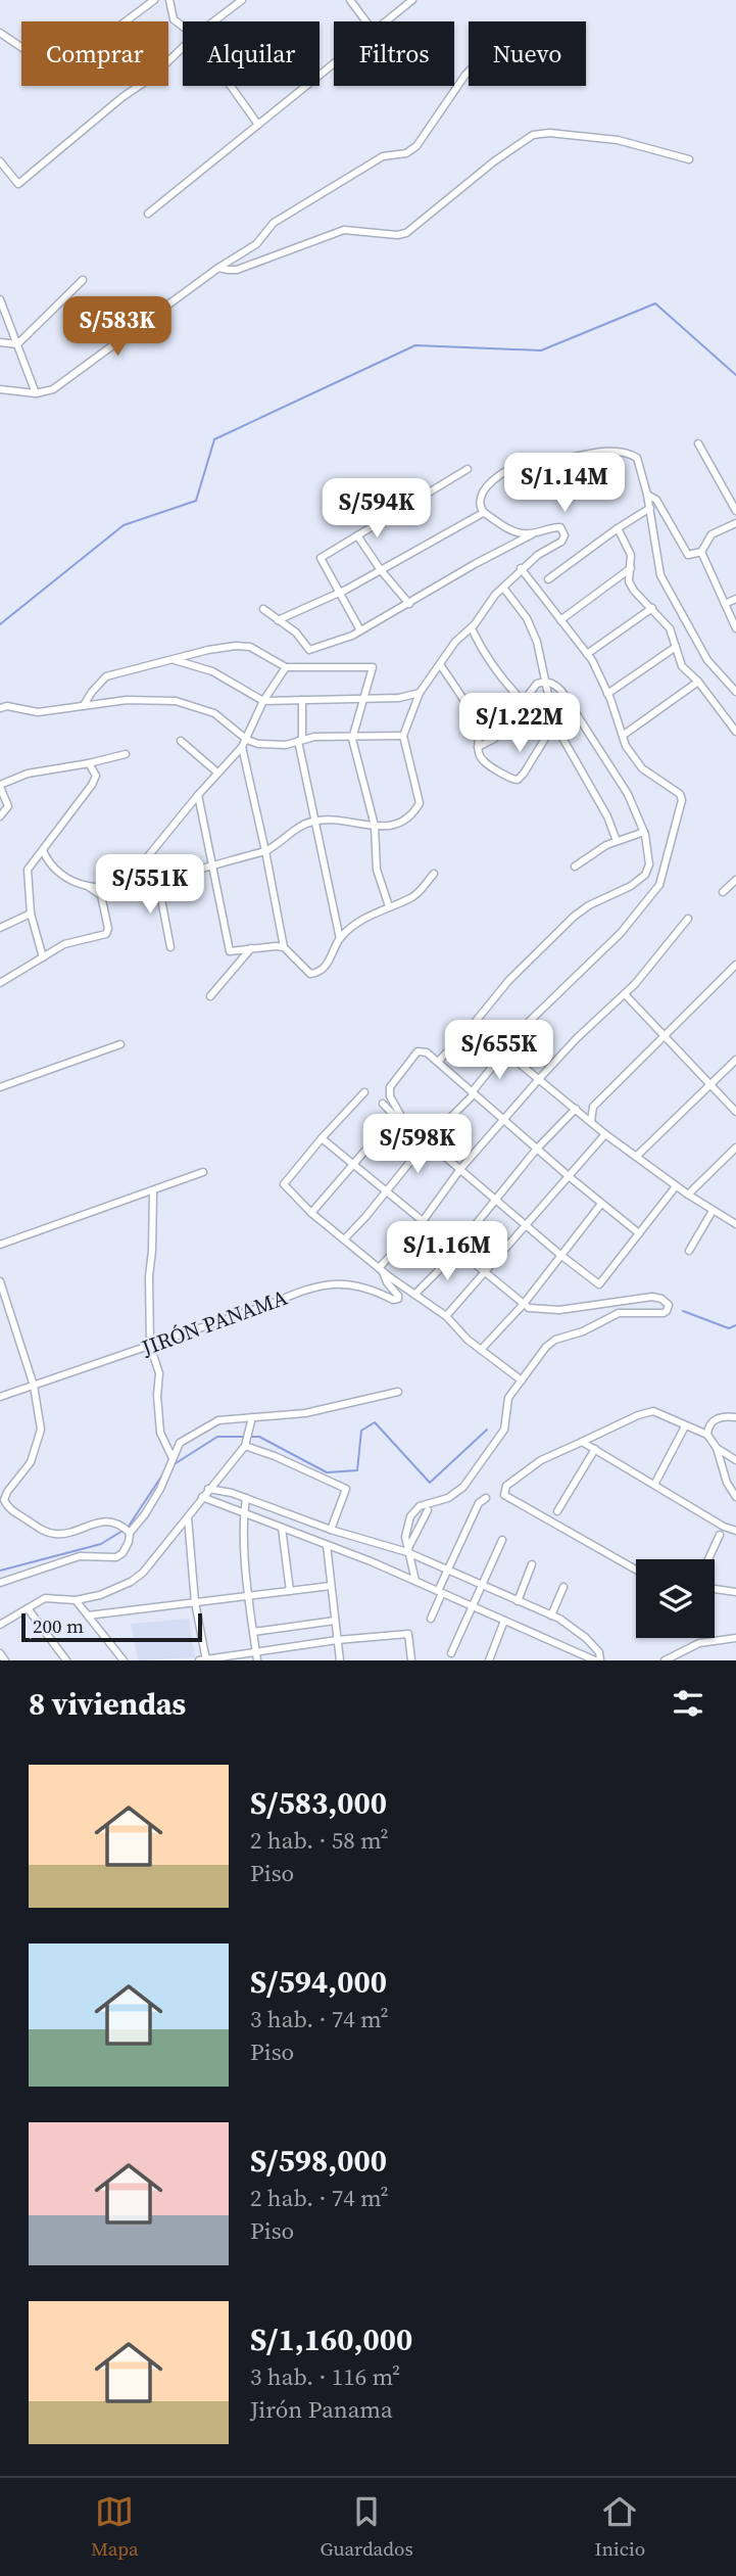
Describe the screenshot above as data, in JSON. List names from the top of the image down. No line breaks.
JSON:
{"streets":{"street":["JIRÓN PANAMA"]},"scale_bar":"200 m","page":{"chip":["Comprar","Alquilar","Filtros","Nuevo"],"price":["S/583K","S/1.14M","S/594K","S/1.22M","S/551K","S/655K","S/598K","S/1.16M"],"scale":"200 m","heading":"8 viviendas","list":[{"name":"S/583,000","note":"2 hab. · 58 m² · Piso"},{"name":"S/594,000","note":"3 hab. · 74 m² · Piso"},{"name":"S/598,000","note":"2 hab. · 74 m² · Piso"},{"name":"S/1,160,000","note":"3 hab. · 116 m² · Jirón Panama"}],"tabs":["Mapa","Guardados","Inicio"]}}
